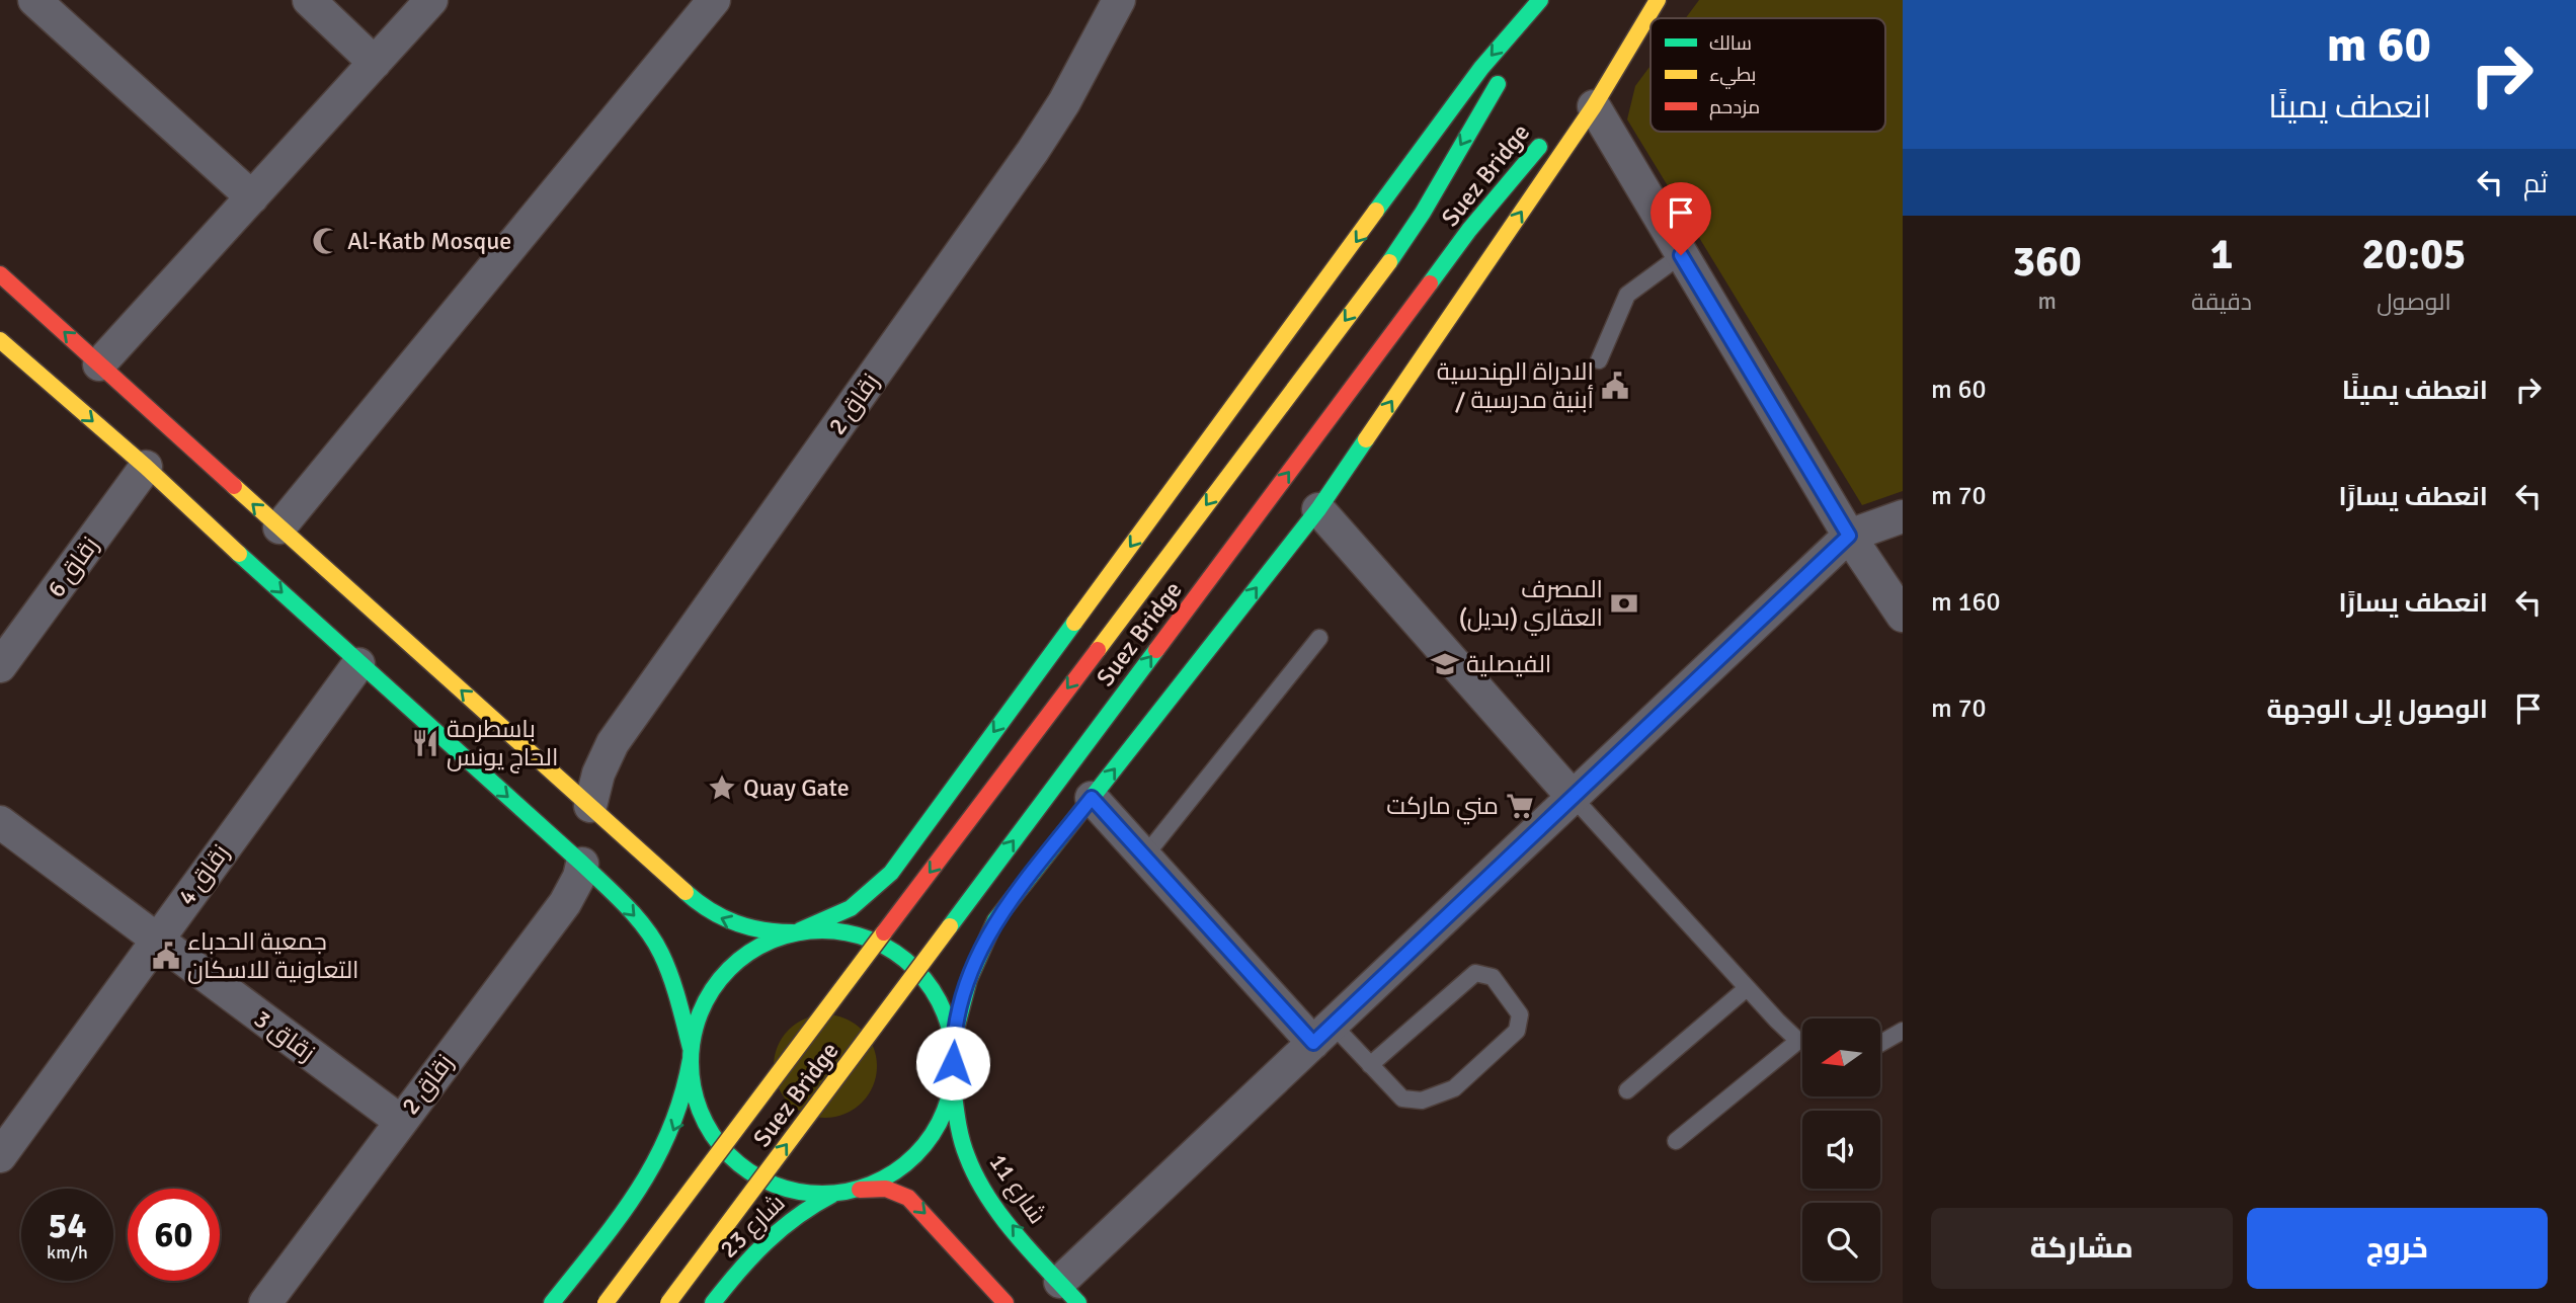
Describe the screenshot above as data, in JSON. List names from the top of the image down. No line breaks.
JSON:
{"streets":{"main road":["Suez Bridge","شارع 11","شارع 23"],"street":["زقاق 2","زقاق 6","زقاق 4","زقاق 3"]},"crossings":[["زقاق 2","زقاق 3"],["زقاق 4","زقاق 3"]],"one_way":["شارع 11"],"places":{"mosque":["Al-Katb Mosque"],"public building":["الادراة الهندسية / أبنية مدرسية","جمعية الحدباء التعاونية للاسكان"],"bank":["المصرف العقاري (بديل)"],"school or university":["الفيصلية"],"restaurant":["باسطرمة الحاج يونس"],"place":["Quay Gate"],"supermarket":["مني ماركت"]},"legend":["سالك","بطيء","مزدحم"],"north":"left","page":{"turn":["60 m","انعطف يمينًا"],"then":"ثم","eta":["20:05","الوصول","1","دقيقة","360","m"],"list":[{"name":"انعطف يمينًا","value":"60 m"},{"name":"انعطف يسارًا","value":"70 m"},{"name":"انعطف يسارًا","value":"160 m"},{"name":"الوصول إلى الوجهة","value":"70 m"}],"speed":"54 km/h","limit":"60","buttons":["خروج","مشاركة"]}}
